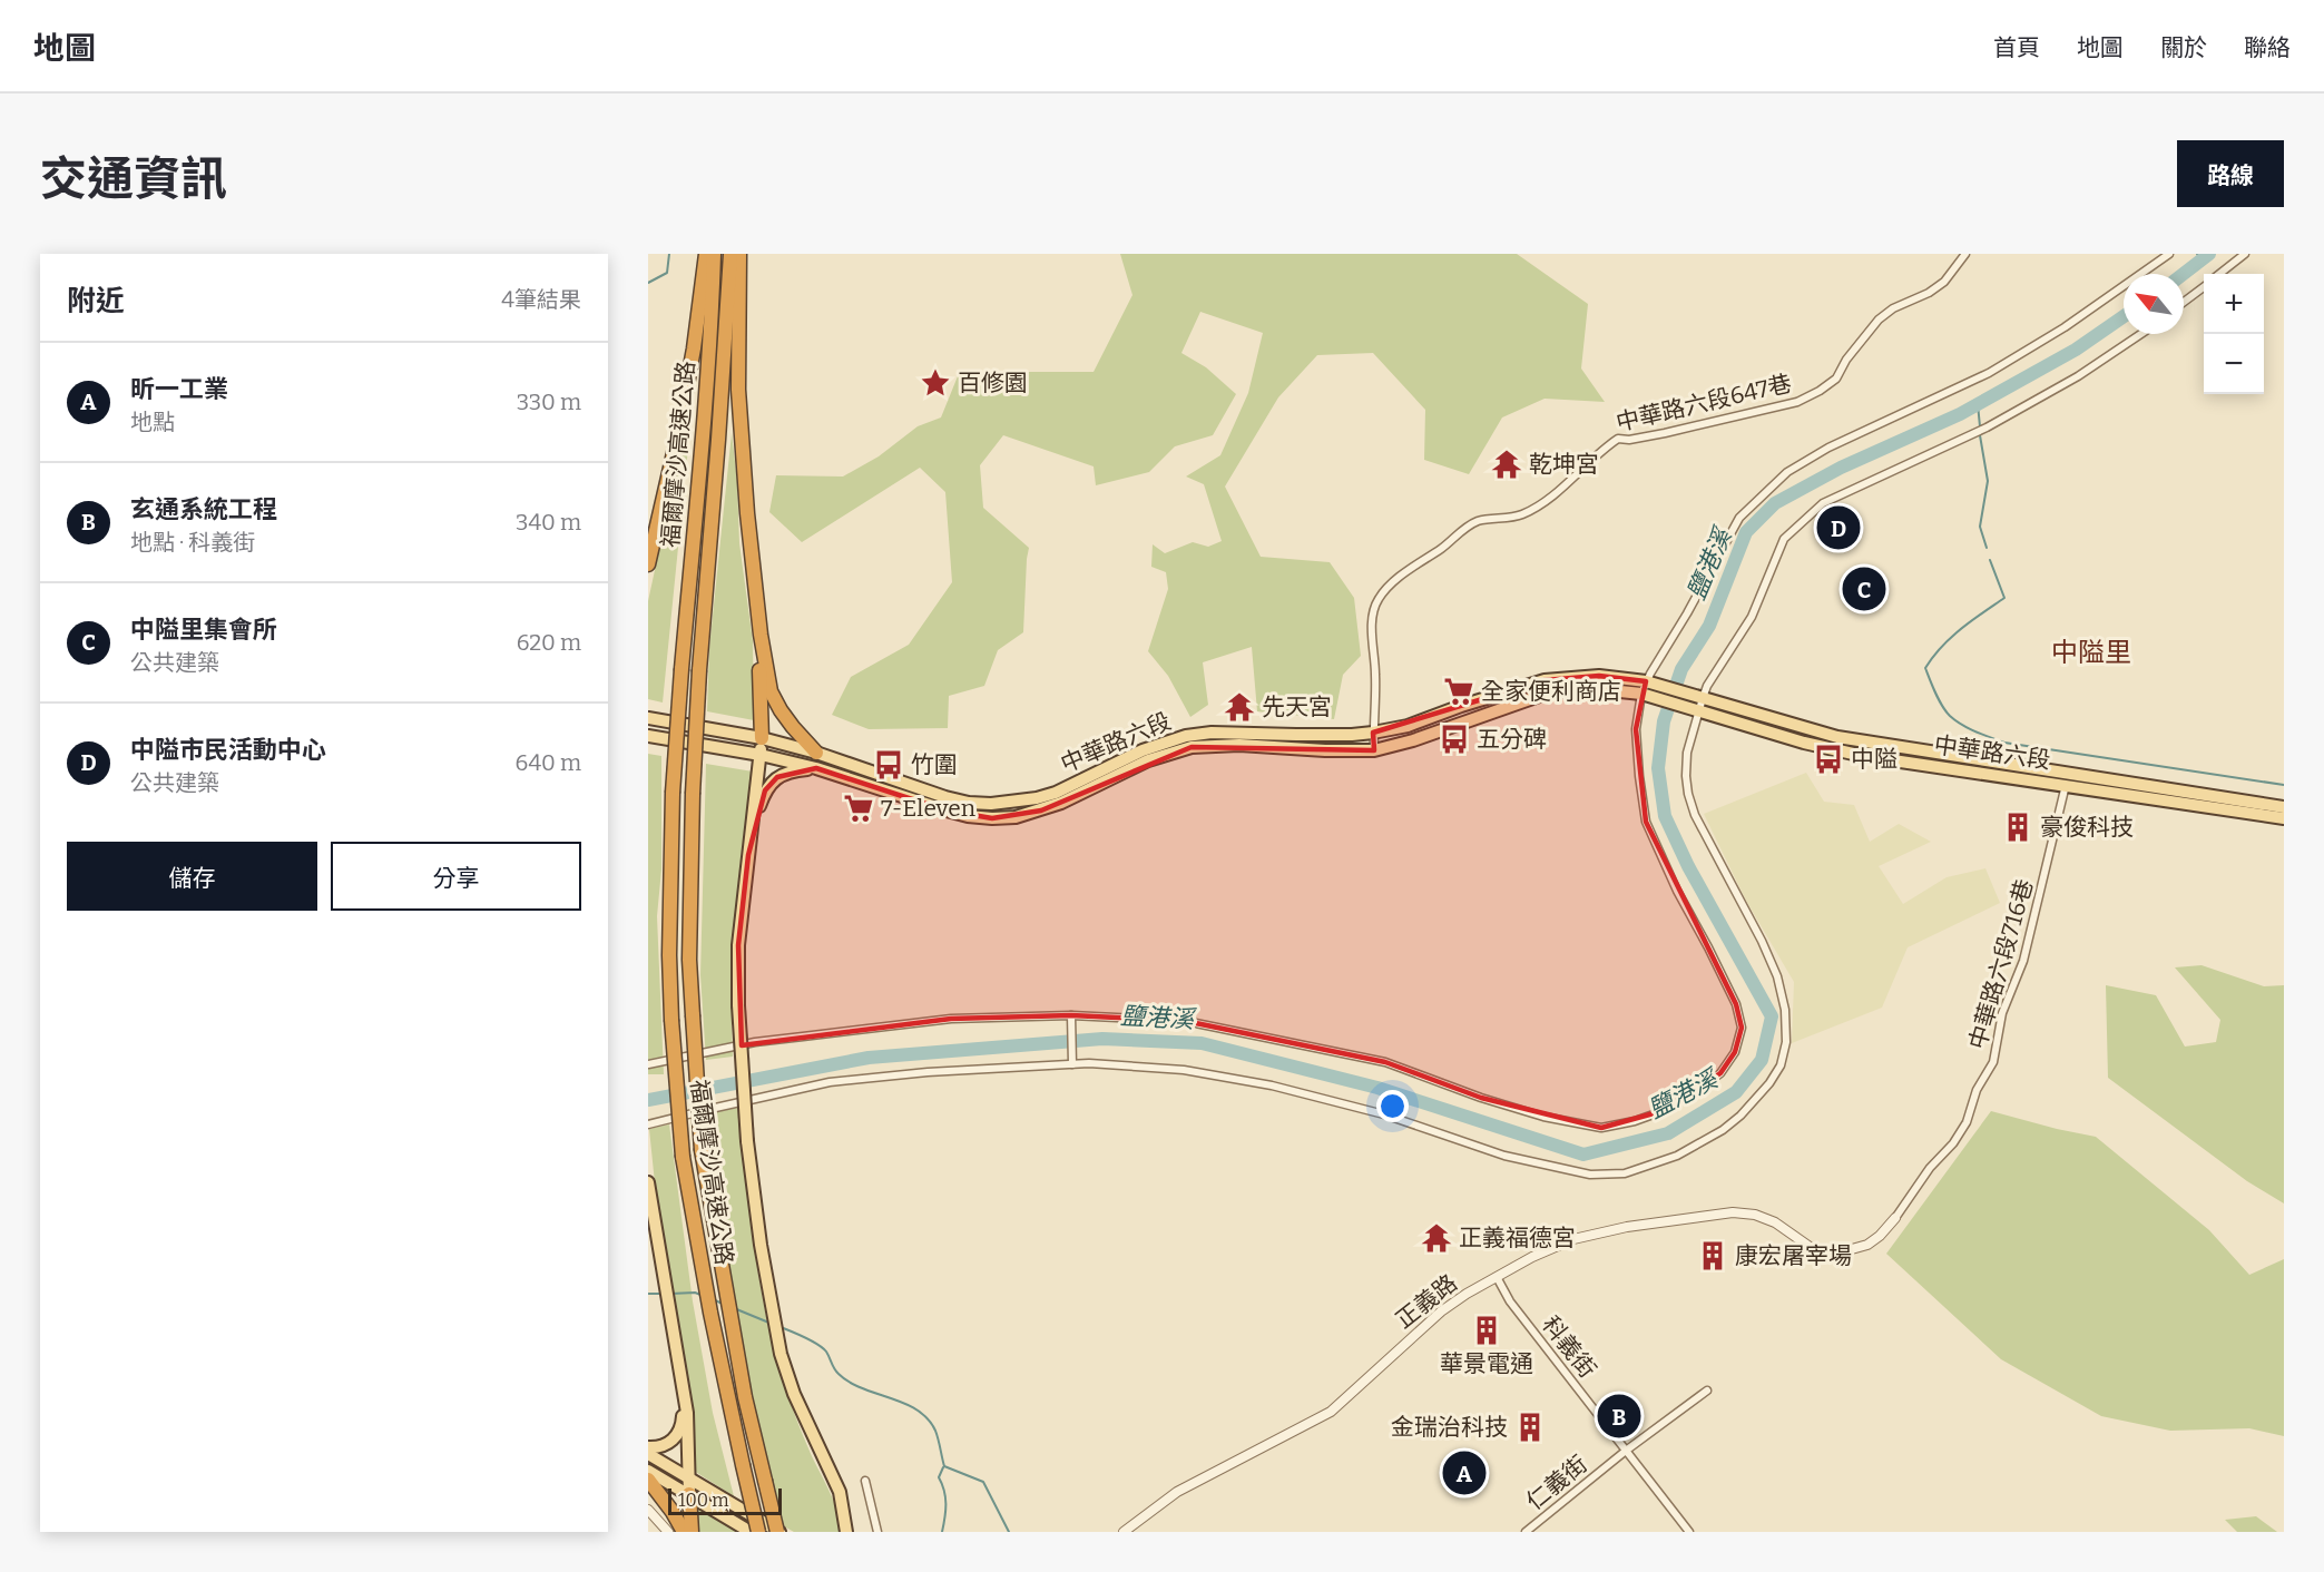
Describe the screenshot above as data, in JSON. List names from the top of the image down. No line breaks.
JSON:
{"streets":{"highway":["福爾摩沙高速公路"],"main road":["中華路六段"],"street":["中華路六段647巷","中華路六段716巷","正義路","科義街","仁義街"]},"crossings":[["中華路六段647巷","中華路六段"],["中華路六段","中華路六段716巷"],["中華路六段716巷","正義路"],["正義路","科義街"],["科義街","仁義街"]],"districts":["中隘里"],"water":["鹽港溪"],"places":{"place":["百修園"],"temple":["乾坤宮","先天宮","正義福德宮"],"supermarket":["全家便利商店","7-Eleven"],"bus stop":["五分碑","中隘","竹圍"],"building":["豪俊科技","康宏屠宰場","華景電通","金瑞治科技"]},"scale_bar":"100 m","north":"top left","page":{"header":"地圖","nav":["首頁","地圖","關於","聯絡"],"title":"交通資訊","buttons":["路線",["儲存","分享"]],"heading":["附近","4筆結果"],"map_buttons":["+","−"],"list":[{"mark":"A","name":"昕一工業","note":"地點","value":"330 m"},{"mark":"B","name":"玄通系統工程","note":"地點 · 科義街","value":"340 m"},{"mark":"C","name":"中隘里集會所","note":"公共建築","value":"620 m"},{"mark":"D","name":"中隘市民活動中心","note":"公共建築","value":"640 m"}],"pins":["D","C","B","A"],"scale":"100 m"}}
